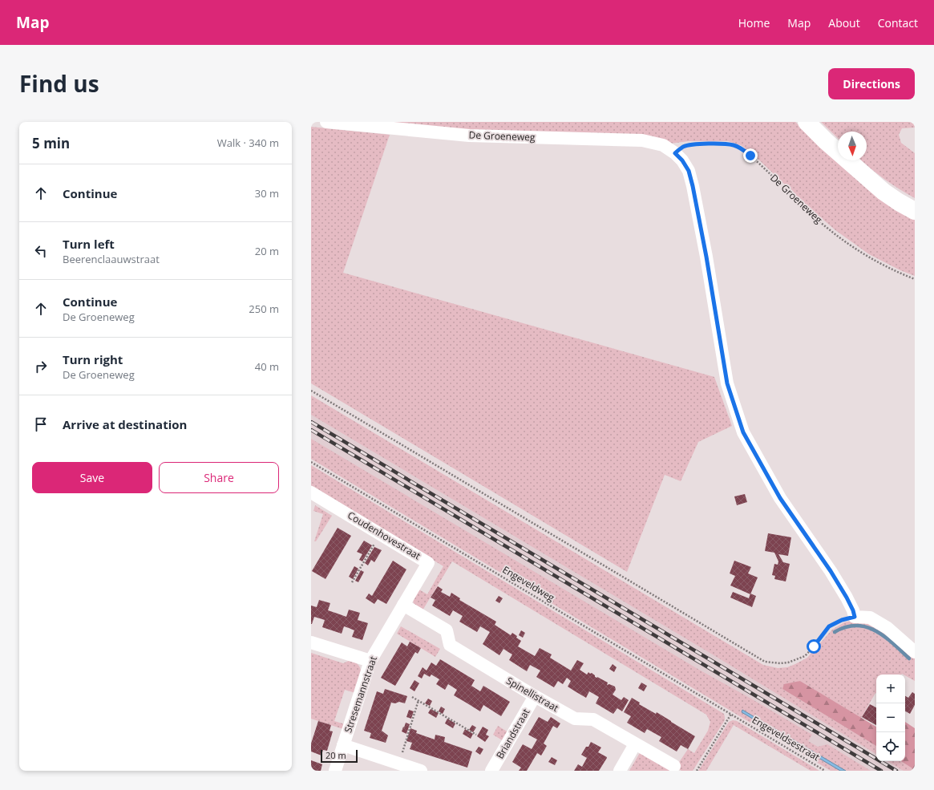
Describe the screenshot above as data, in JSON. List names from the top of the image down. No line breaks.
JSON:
{"streets":{"street":["De Groeneweg","Coudenhovestraat","Stresemannstraat","Spinellistraat","Briandstraat"],"path":["Engeveldweg","Engeveldsestraat"]},"crossings":[["Coudenhovestraat","Stresemannstraat"],["Coudenhovestraat","Spinellistraat"],["Engeveldweg","Engeveldsestraat"],["Stresemannstraat","Spinellistraat"],["Spinellistraat","Briandstraat"]],"scale_bar":"20 m","north":"bottom","page":{"header":"Map","nav":["Home","Map","About","Contact"],"title":"Find us","buttons":["Directions",["Save","Share"]],"heading":["5 min","Walk · 340 m"],"list":[["Continue","30 m"],["Turn left","Beerenclaauwstraat","20 m"],["Continue","De Groeneweg","250 m"],["Turn right","De Groeneweg","40 m"],"Arrive at destination"],"map_buttons":["+","−"],"scale":"20 m"}}
